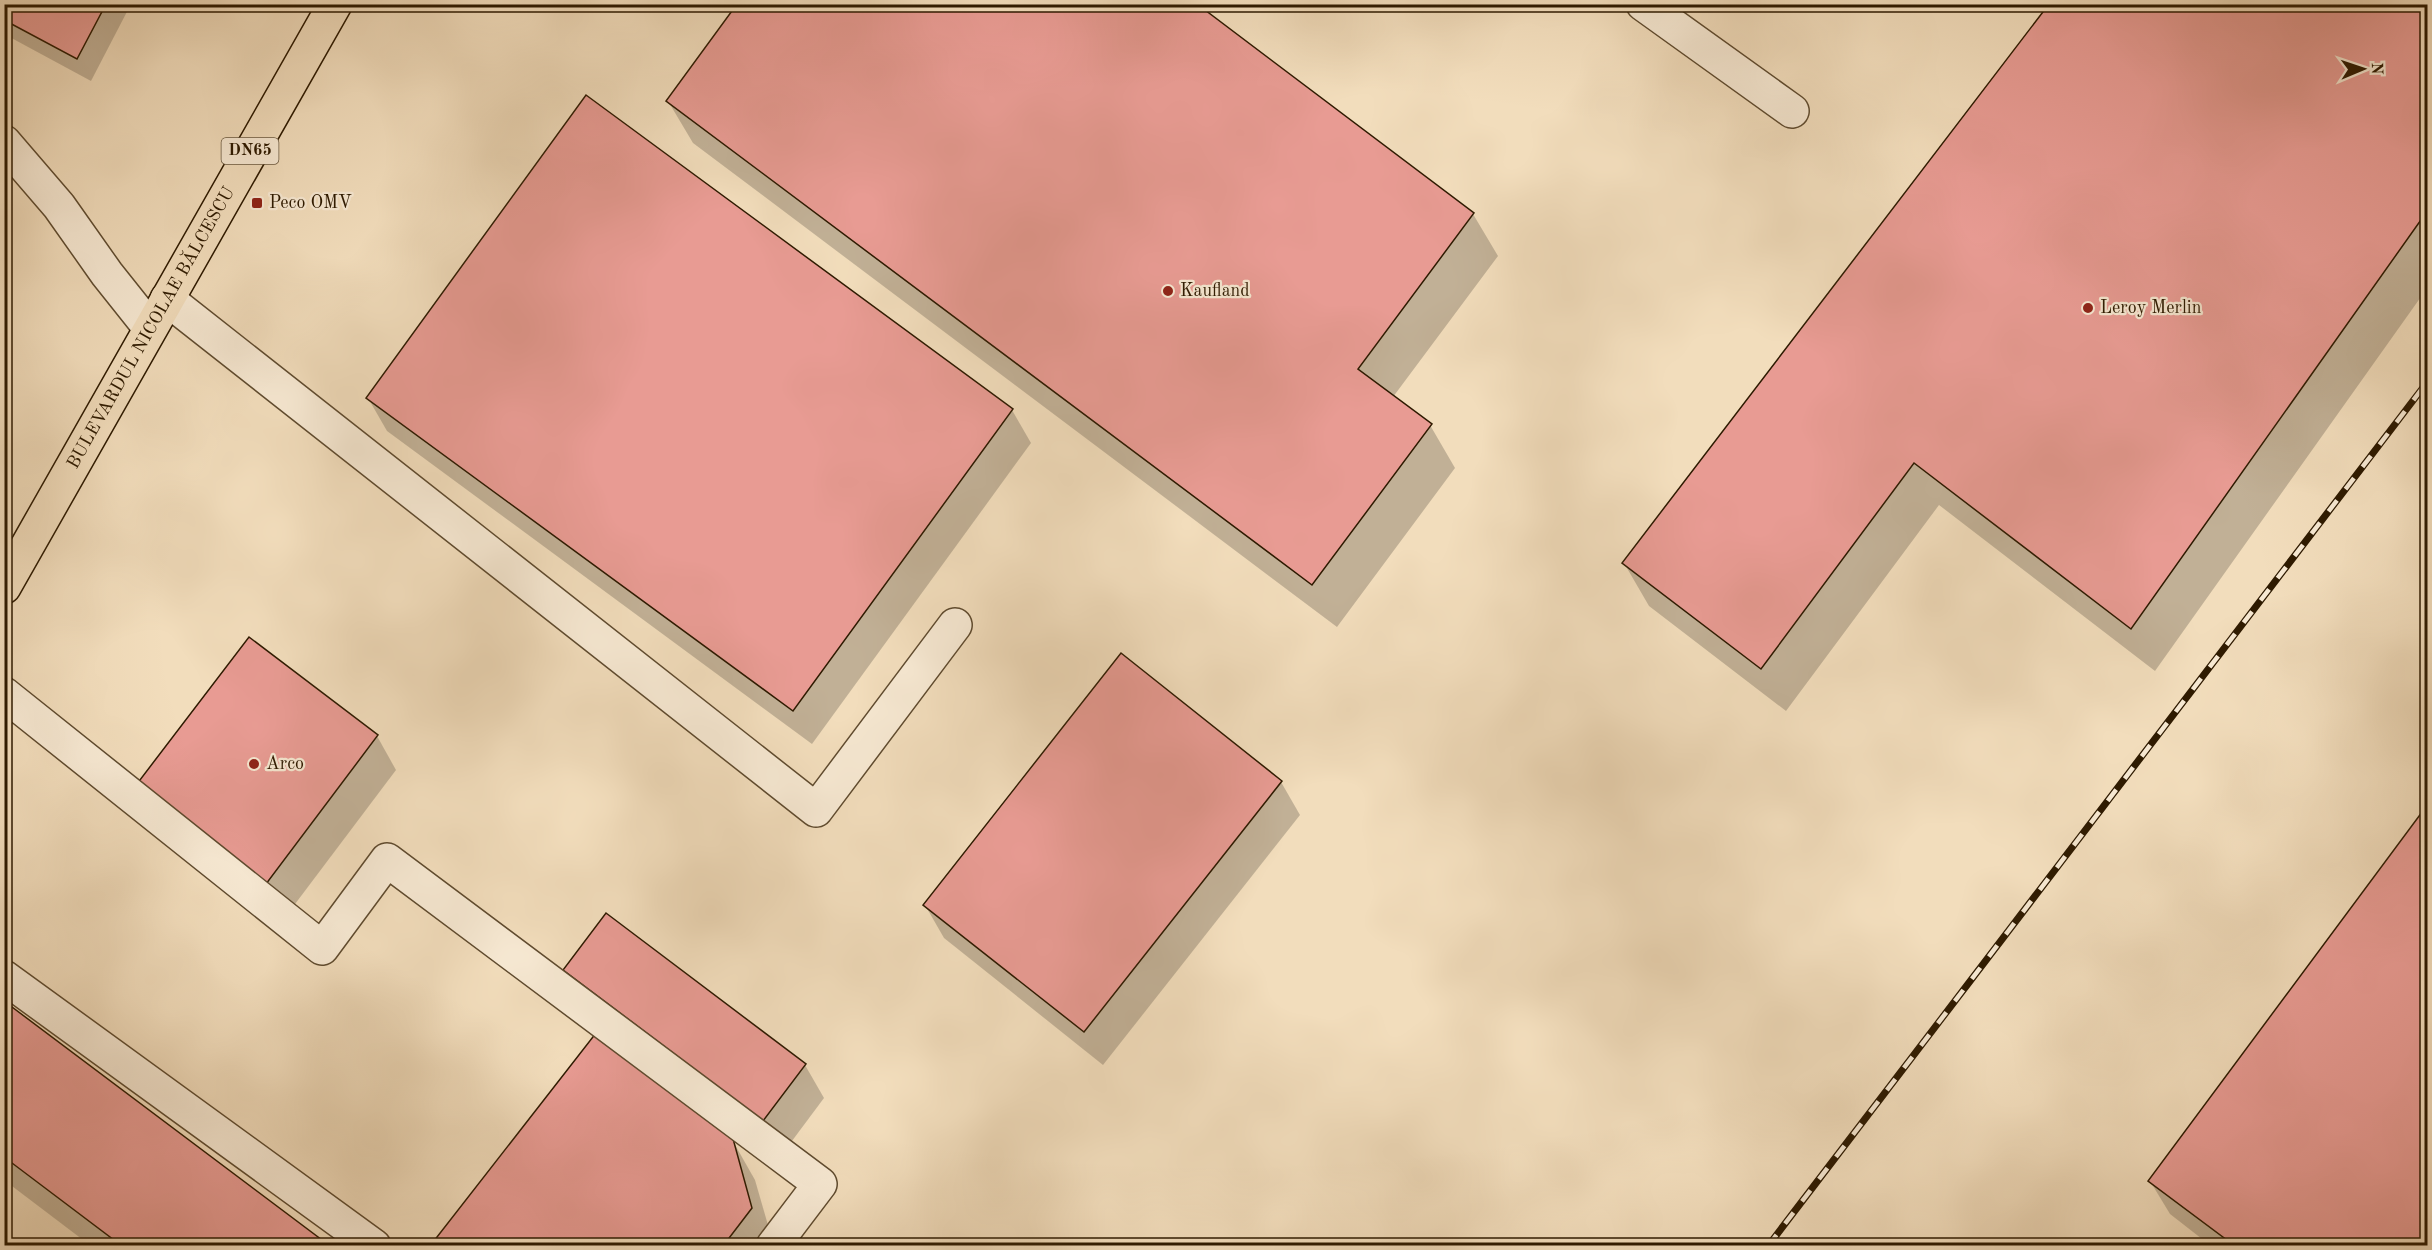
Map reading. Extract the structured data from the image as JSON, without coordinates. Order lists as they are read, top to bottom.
{
  "streets": {
    "main road": ["DN65", "BULEVARDUL NICOLAE BĂLCESCU"]
  },
  "places": {
    "transit": ["Peco OMV"],
    "other": ["Kaufland", "Leroy Merlin", "Arco"]
  },
  "north": "right"
}
